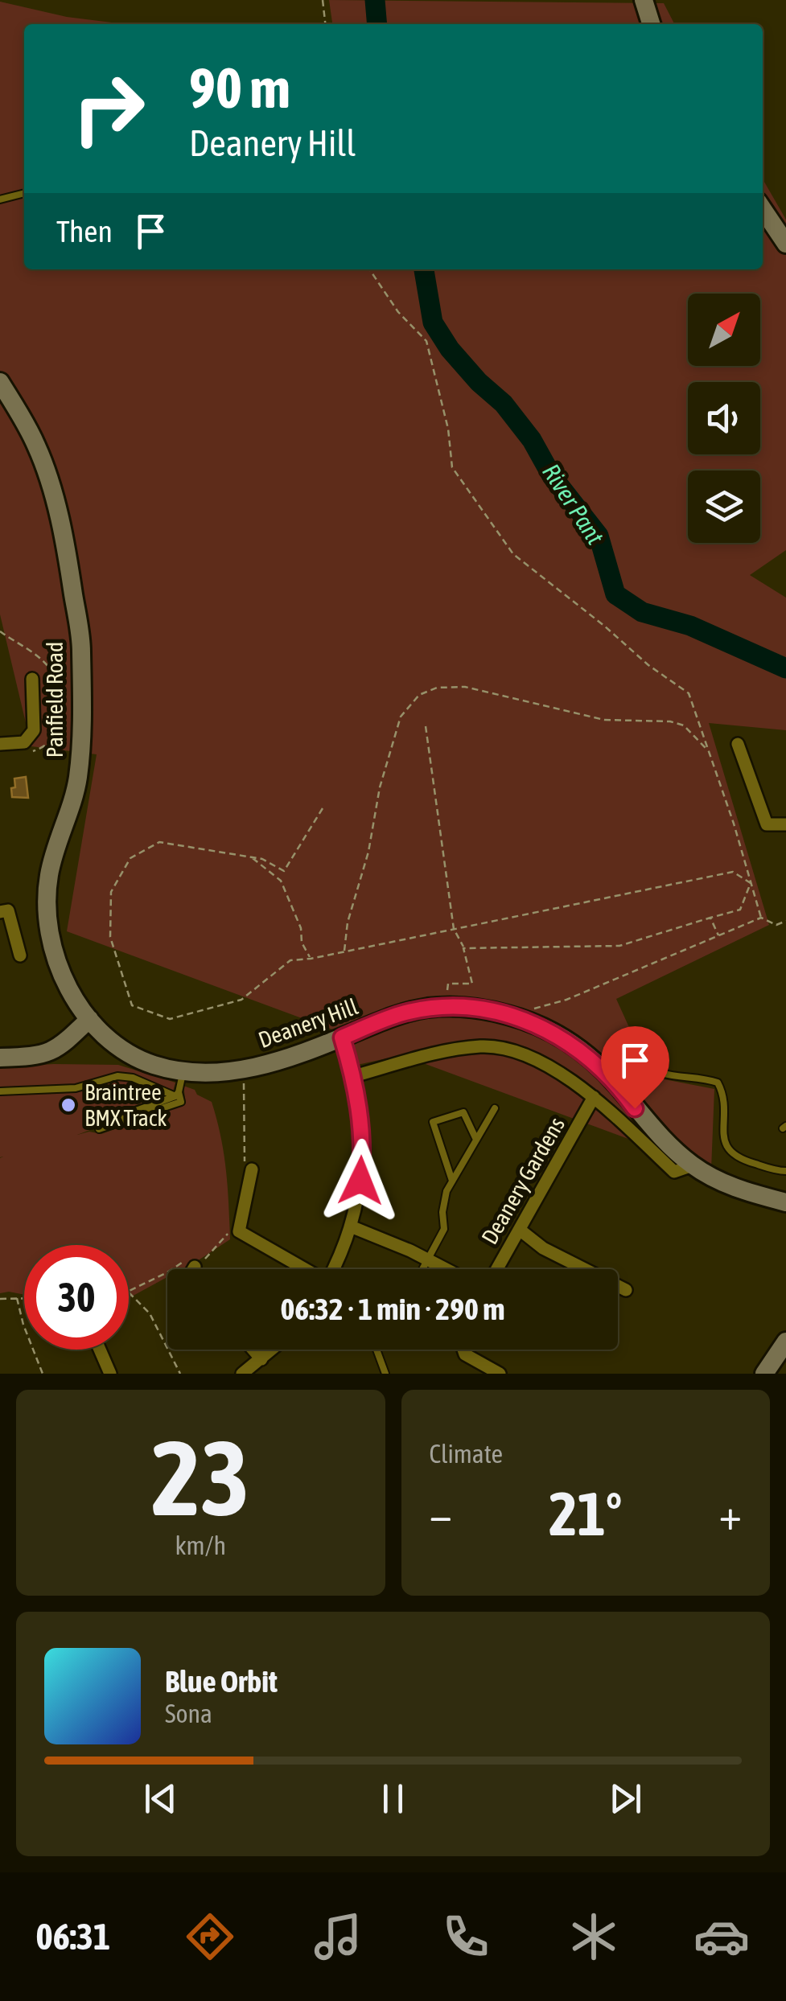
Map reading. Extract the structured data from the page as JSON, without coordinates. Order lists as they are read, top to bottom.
{
  "streets": {
    "main road": ["Panfield Road", "Deanery Hill"],
    "street": ["Deanery Gardens"]
  },
  "crossings": [
    ["Panfield Road", "Deanery Hill"],
    ["Deanery Hill", "Deanery Gardens"]
  ],
  "water": ["River Pant"],
  "places": ["Braintree BMX Track"],
  "north": "top right",
  "page": {
    "turn": ["90 m", "Deanery Hill"],
    "then": "Then",
    "limit": "30",
    "trip": "06:32 · 1 min · 290 m",
    "tile": [
      ["23", "km/h"],
      "Climate"
    ],
    "heat": ["−", "21°", "+"],
    "song": ["Blue Orbit", "Sona"],
    "tabs": "06:31"
  }
}
